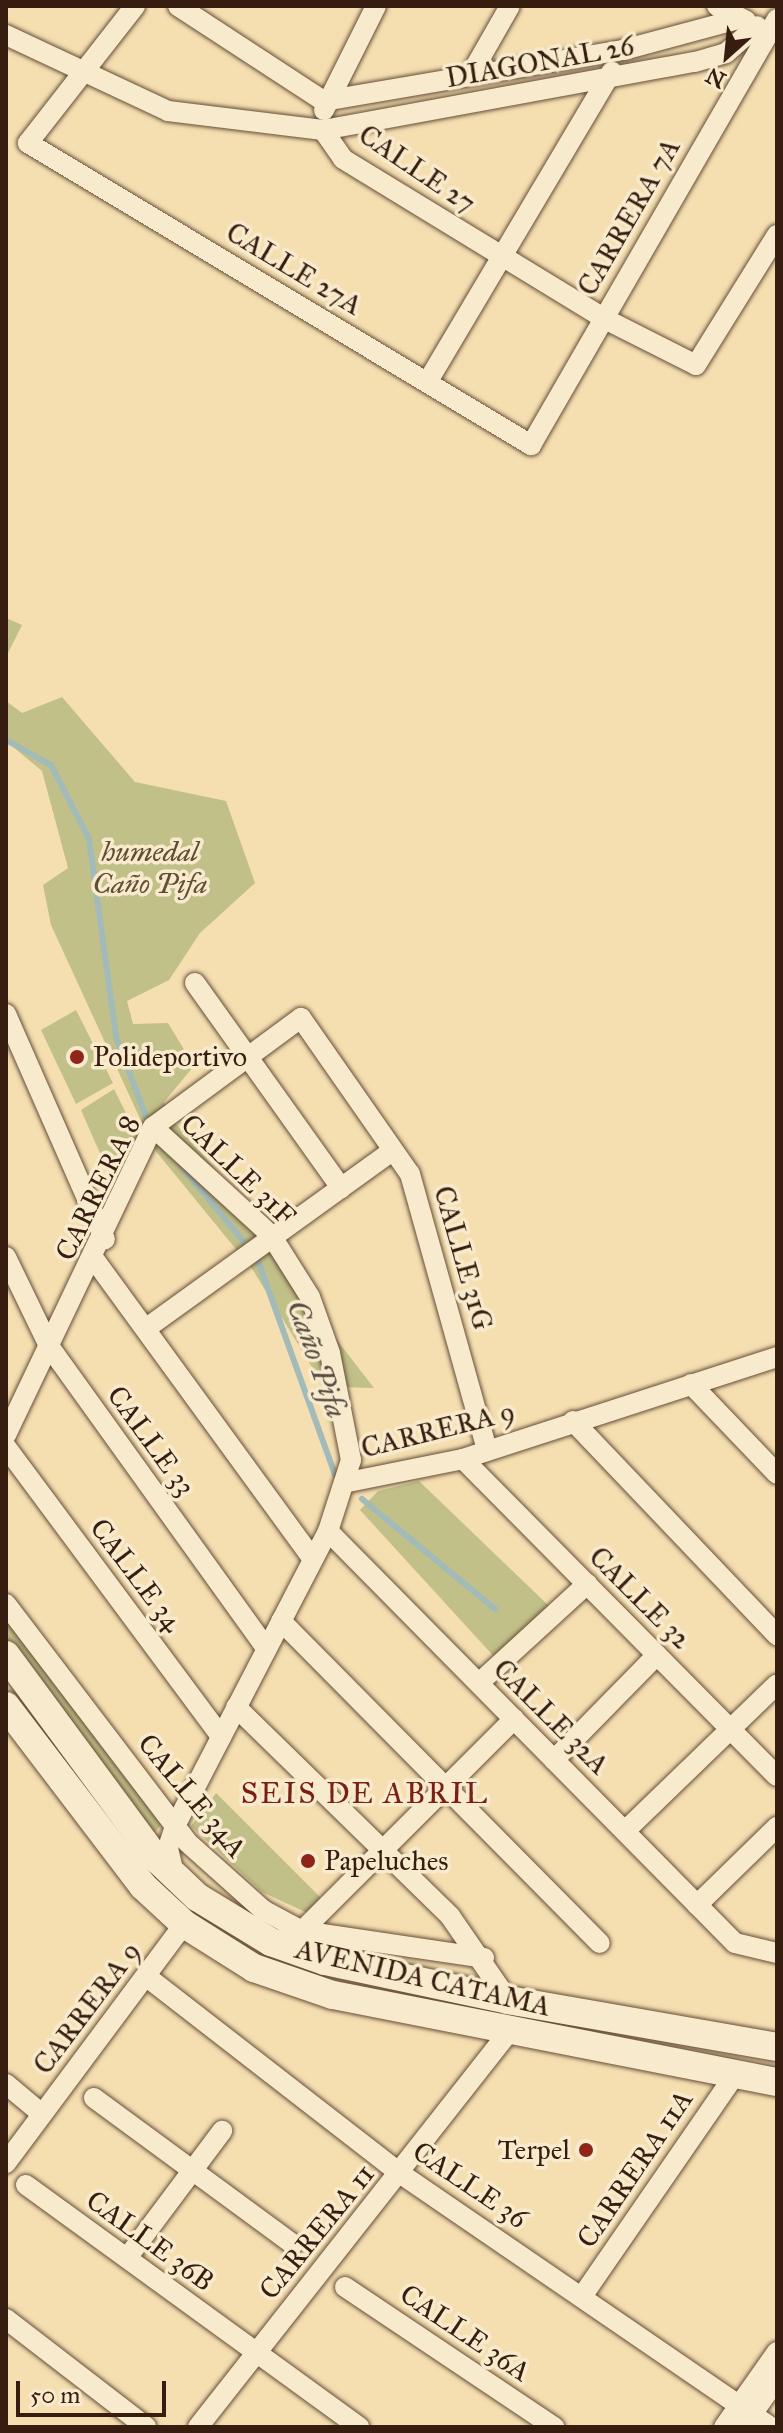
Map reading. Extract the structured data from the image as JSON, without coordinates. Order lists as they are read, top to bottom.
{
  "streets": {
    "main road": ["AVENIDA CATAMA"],
    "street": [
      "DIAGONAL 26",
      "CALLE 27",
      "CARRERA 7A",
      "CALLE 27A",
      "CALLE 31F",
      "CARRERA 8",
      "CALLE 31G",
      "CARRERA 9",
      "CALLE 33",
      "CALLE 34",
      "CALLE 32",
      "CALLE 32A",
      "CALLE 34A",
      "CARRERA 11A",
      "CALLE 36",
      "CARRERA 11",
      "CALLE 36B",
      "CALLE 36A"
    ]
  },
  "crossings": [
    ["DIAGONAL 26", "CALLE 27"],
    ["DIAGONAL 26", "CARRERA 7A"],
    ["CALLE 27", "CARRERA 7A"],
    ["CALLE 27", "CALLE 27A"],
    ["CARRERA 7A", "CALLE 27A"],
    ["CALLE 31F", "CARRERA 8"],
    ["CALLE 31F", "CARRERA 9"],
    ["CARRERA 8", "CALLE 31G"],
    ["CARRERA 8", "CALLE 33"],
    ["CALLE 31G", "CARRERA 9"],
    ["CARRERA 9", "CALLE 33"],
    ["CARRERA 9", "CALLE 34"],
    ["CARRERA 9", "CALLE 32"],
    ["CARRERA 9", "CALLE 32A"],
    ["CARRERA 9", "CALLE 34A"],
    ["CARRERA 9", "AVENIDA CATAMA"],
    ["CARRERA 9", "CALLE 36"],
    ["AVENIDA CATAMA", "CARRERA 11A"],
    ["AVENIDA CATAMA", "CARRERA 11"],
    ["CARRERA 11A", "CALLE 36"],
    ["CALLE 36", "CARRERA 11"],
    ["CARRERA 11", "CALLE 36B"]
  ],
  "districts": ["SEIS DE ABRIL"],
  "water": ["Caño Pifa"],
  "parks": ["humedal Caño Pifa"],
  "places": ["Polideportivo", "Papeluches", "Terpel"],
  "scale_bar": "50 m",
  "north": "bottom left"
}
